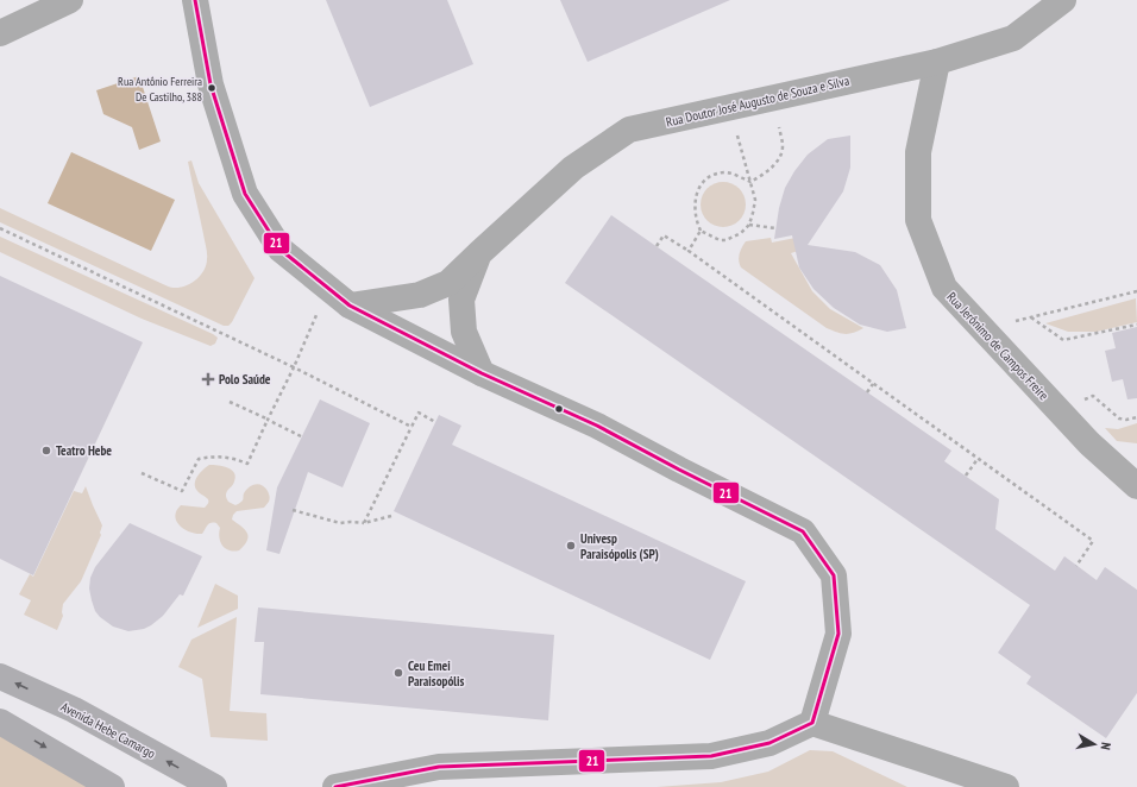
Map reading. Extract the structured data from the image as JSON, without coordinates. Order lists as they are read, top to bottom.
{
  "streets": {
    "main road": ["Avenida Hebe Camargo"],
    "street": ["Rua Doutor José Augusto de Souza e Silva", "Rua Jerônimo de Campos Freire"]
  },
  "crossings": [
    ["Rua Doutor José Augusto de Souza e Silva", "Rua Jerônimo de Campos Freire"]
  ],
  "places": {
    "other": [
      "Rua Antônio Ferreira De Castilho, 388",
      "Teatro Hebe",
      "Univesp Paraisópolis (SP)",
      "Ceu Emei Paraisopólis"
    ],
    "health": ["Polo Saúde"]
  },
  "lines": ["transit line 21"],
  "north": "right"
}
